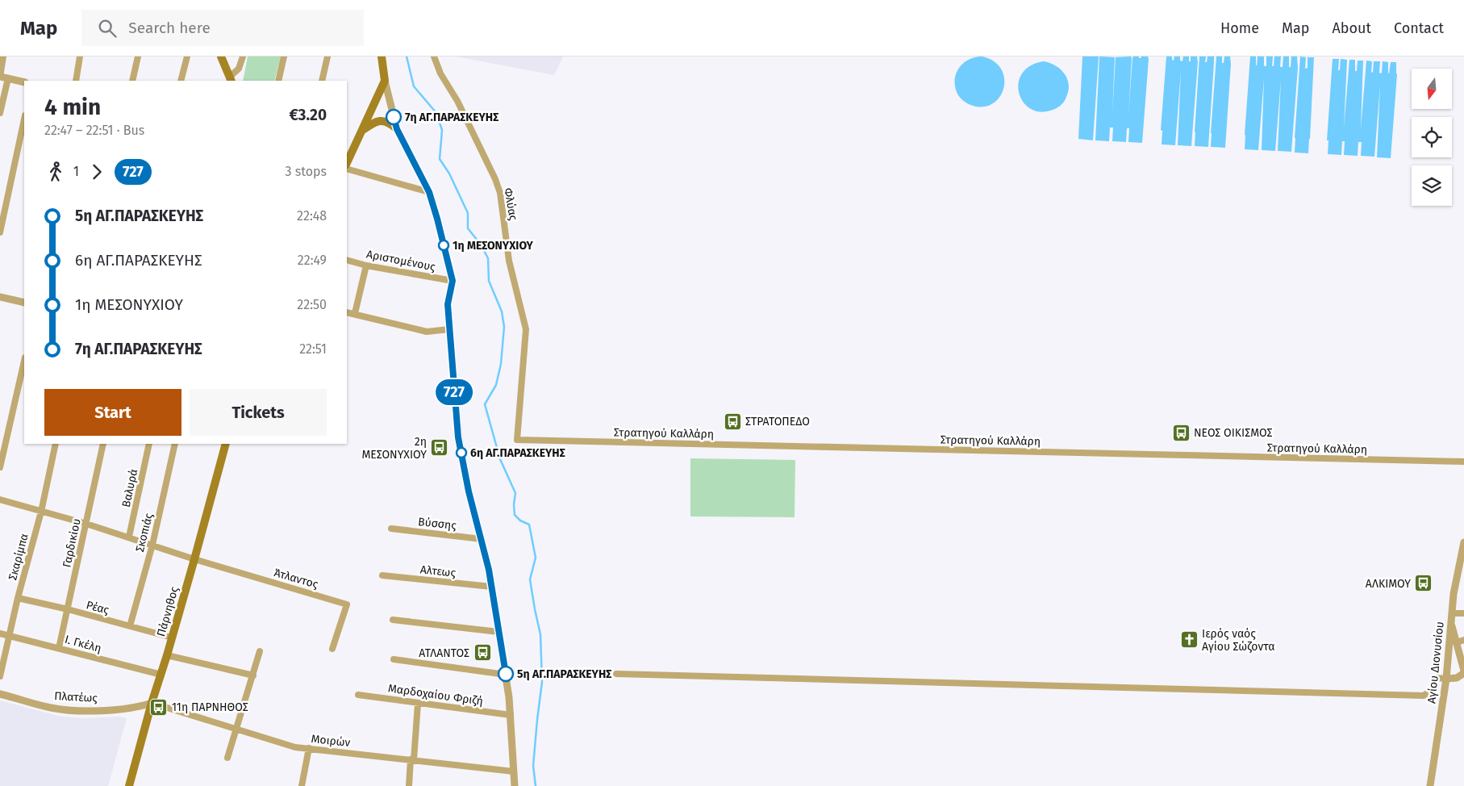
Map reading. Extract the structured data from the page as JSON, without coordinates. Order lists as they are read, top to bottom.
{
  "streets": {
    "main road": ["Πάρνηθος"],
    "street": [
      "Φλύας",
      "Αριστομένους",
      "Στρατηγού Καλλάρη",
      "Βαλυρά",
      "Βύσσης",
      "Σκοπιάς",
      "Γαρδικίου",
      "Σκαρίμπα",
      "Αλτεως",
      "Άτλαντος",
      "Ρέας",
      "Ι. Γκέλη",
      "Αγίου Διονυσίου",
      "Μαρδοχαίου Φριζή",
      "Πλατέως",
      "Μοιρών"
    ]
  },
  "crossings": [
    ["Φλύας", "Στρατηγού Καλλάρη"],
    ["Σκοπιάς", "Ρέας"],
    ["Γαρδικίου", "Ρέας"],
    ["Γαρδικίου", "Ι. Γκέλη"],
    ["Σκαρίμπα", "Ρέας"],
    ["Σκαρίμπα", "Ι. Γκέλη"],
    ["Άτλαντος", "Πάρνηθος"],
    ["Ρέας", "Πάρνηθος"],
    ["Πάρνηθος", "Ι. Γκέλη"],
    ["Πάρνηθος", "Πλατέως"],
    ["Πάρνηθος", "Μοιρών"],
    ["Πλατέως", "Μοιρών"]
  ],
  "places": {
    "other": [
      "7η ΑΓ.ΠΑΡΑΣΚΕΥΗΣ",
      "1η ΜΕΣΟΝΥΧΙΟΥ",
      "6η ΑΓ.ΠΑΡΑΣΚΕΥΗΣ",
      "5η ΑΓ.ΠΑΡΑΣΚΕΥΗΣ"
    ],
    "bus stop": [
      "ΣΤΡΑΤΟΠΕΔΟ",
      "ΝΕΟΣ ΟΙΚΙΣΜΟΣ",
      "2η ΜΕΣΟΝΥΧΙΟΥ",
      "ΑΛΚΙΜΟΥ",
      "ΑΤΛΑΝΤΟΣ",
      "11η ΠΑΡΝΗΘΟΣ"
    ],
    "church": ["Ιερός ναός Αγίου Σώζοντα"]
  },
  "lines": ["bus line 727"],
  "north": "bottom",
  "page": {
    "header": "Map",
    "search": "Search here",
    "nav": [
      "Home",
      "Map",
      "About",
      "Contact"
    ],
    "on_map": "727",
    "heading": ["4 min", "22:47 – 22:51 · Bus", "€3.20"],
    "legs": ["1", "727", "3 stops"],
    "list": [
      {
        "name": "5η ΑΓ.ΠΑΡΑΣΚΕΥΗΣ",
        "value": "22:48"
      },
      {
        "name": "6η ΑΓ.ΠΑΡΑΣΚΕΥΗΣ",
        "value": "22:49"
      },
      {
        "name": "1η ΜΕΣΟΝΥΧΙΟΥ",
        "value": "22:50"
      },
      {
        "name": "7η ΑΓ.ΠΑΡΑΣΚΕΥΗΣ",
        "value": "22:51"
      }
    ],
    "buttons": ["Start", "Tickets"]
  }
}
